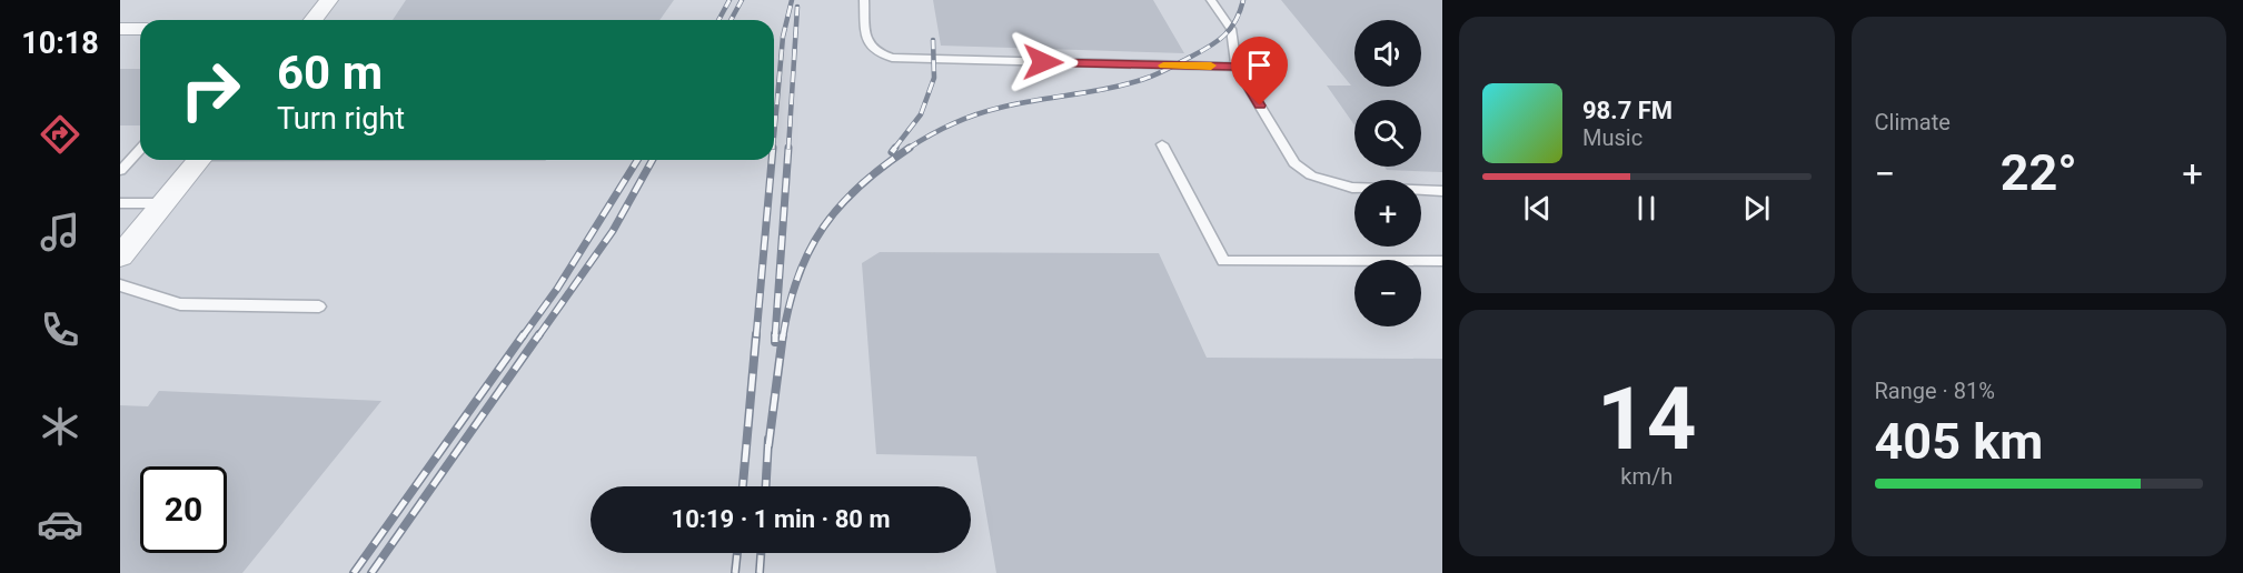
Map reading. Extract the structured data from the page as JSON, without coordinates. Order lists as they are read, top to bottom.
{
  "page": {
    "tabs": "10:18",
    "tile": [
      "Climate",
      ["14", "km/h"],
      ["Range · 81%", "405 km"]
    ],
    "map_buttons": ["+", "−"],
    "turn": ["60 m", "Turn right"],
    "song": ["98.7 FM", "Music"],
    "heat": ["−", "22°", "+"],
    "limit": "20",
    "trip": "10:19 · 1 min · 80 m"
  }
}
